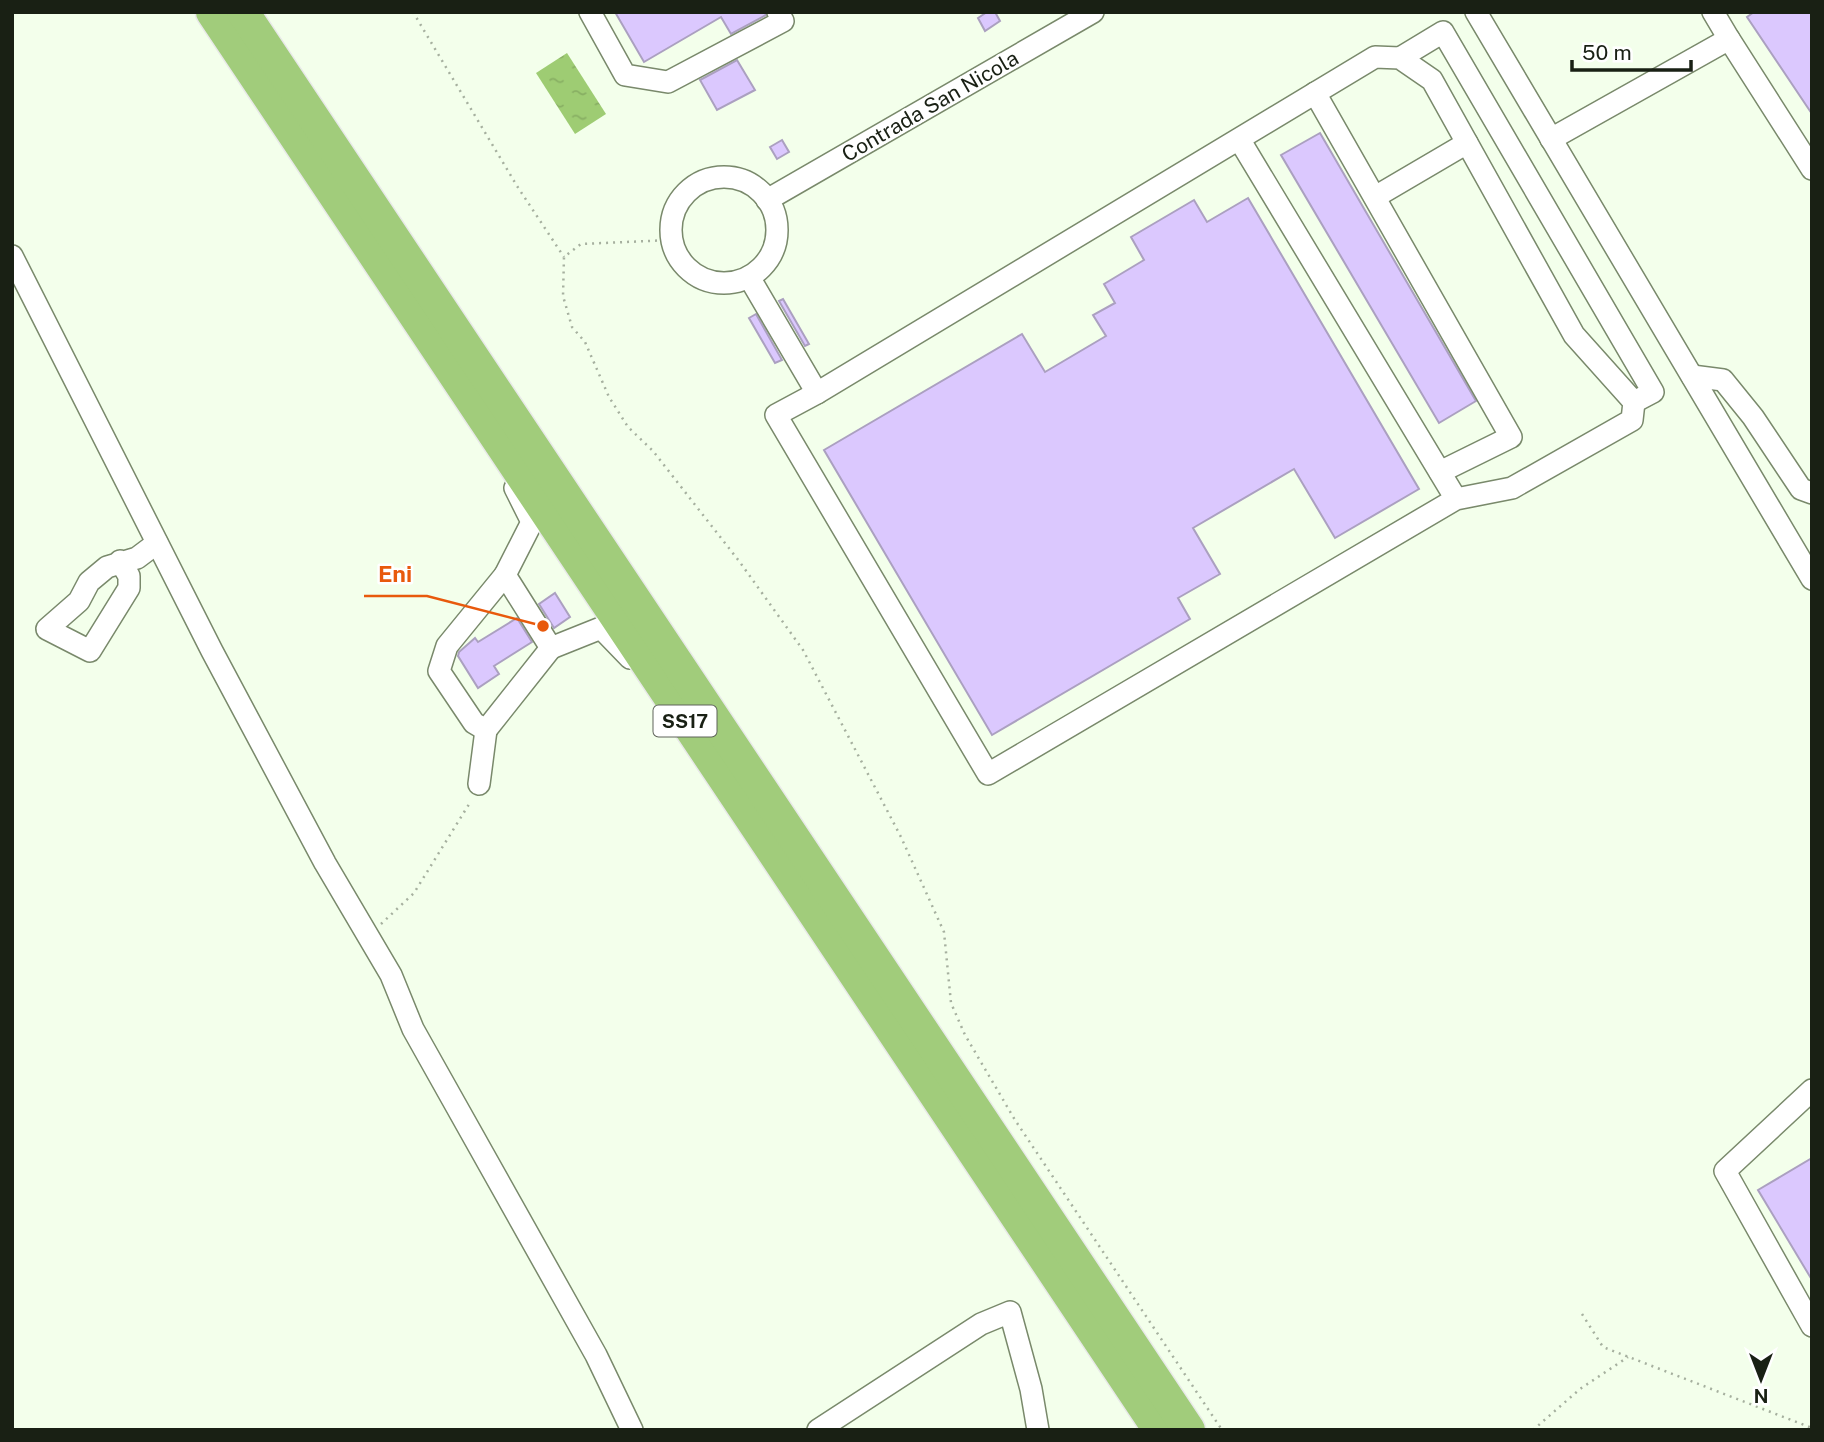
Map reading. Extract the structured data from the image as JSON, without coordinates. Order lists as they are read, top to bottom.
{
  "streets": {
    "highway": ["SS17"],
    "street": ["Contrada San Nicola"]
  },
  "places": ["Eni"],
  "scale_bar": "50 m",
  "north": "bottom"
}
